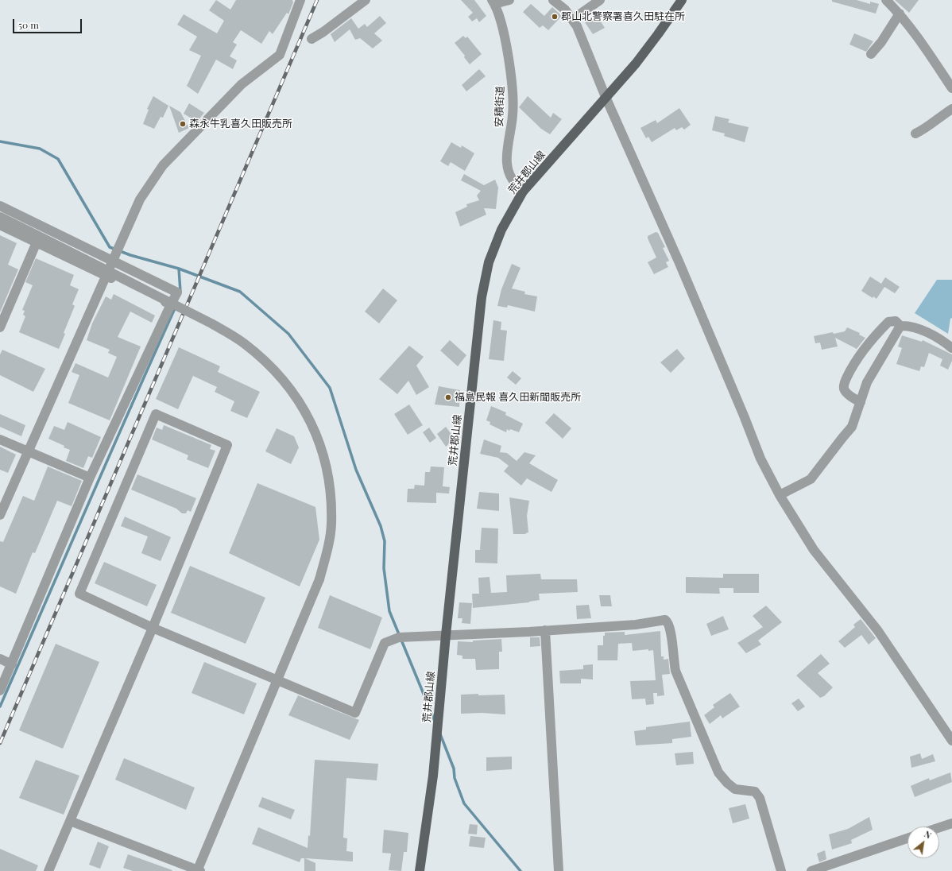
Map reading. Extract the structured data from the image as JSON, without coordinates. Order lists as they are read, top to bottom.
{
  "streets": {
    "main road": ["荒井郡山線"],
    "street": ["安積街道"]
  },
  "crossings": [
    ["安積街道", "荒井郡山線"]
  ],
  "places": ["郡山北警察署喜久田駐在所", "森永牛乳喜久田販売所", "福島民報 喜久田新聞販売所"],
  "scale_bar": "50 m",
  "north": "top right"
}
